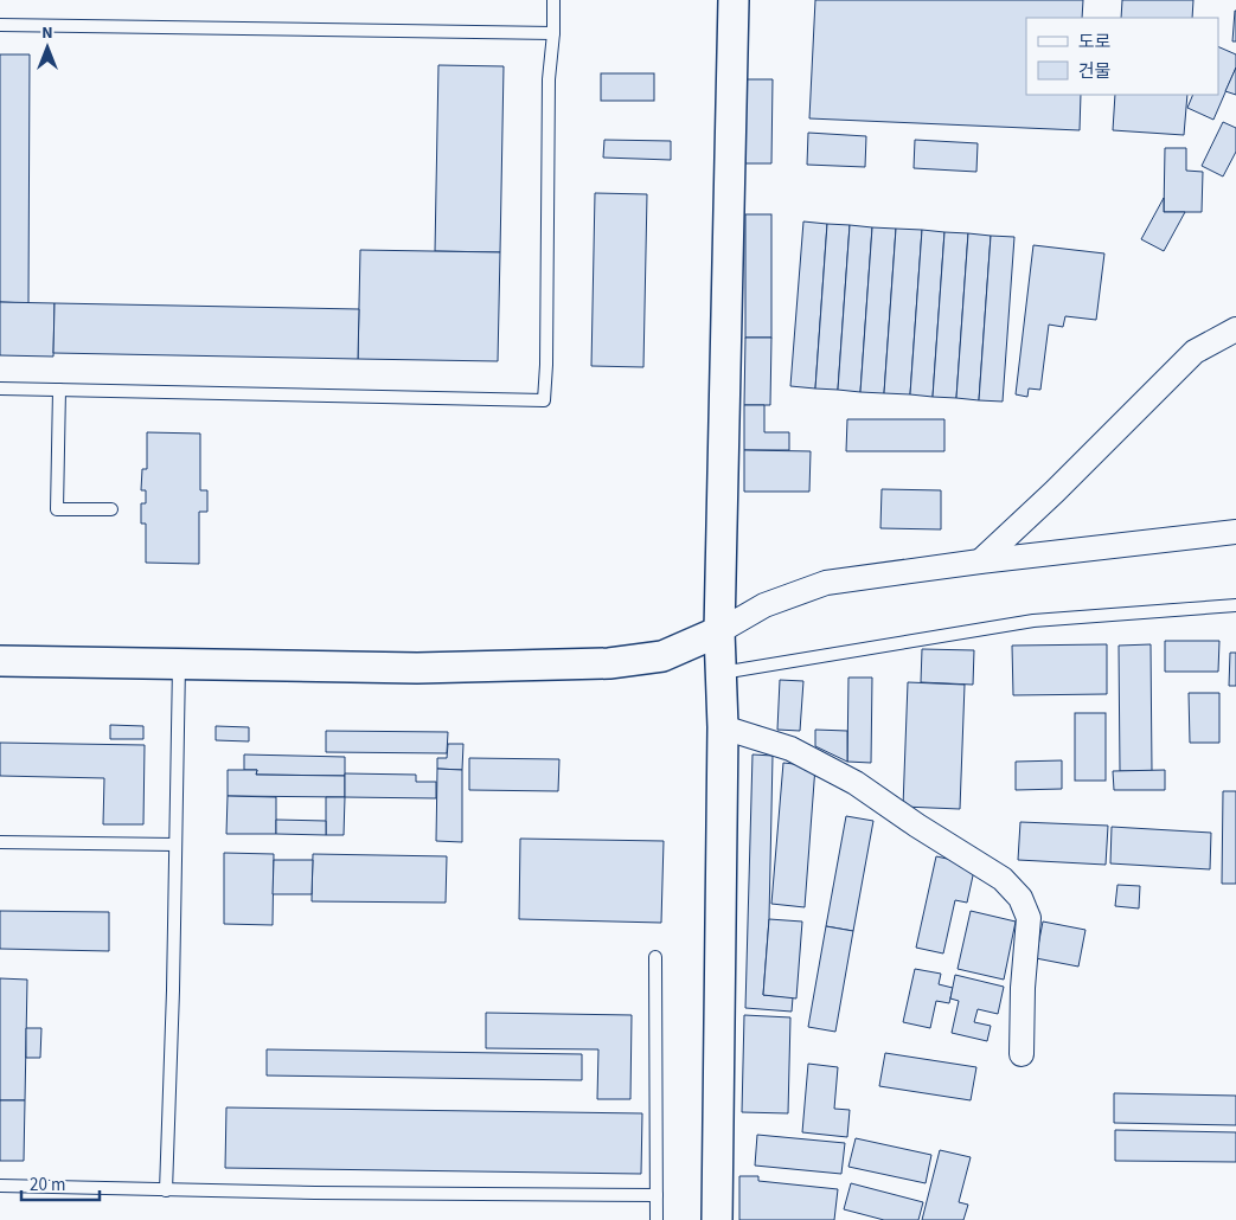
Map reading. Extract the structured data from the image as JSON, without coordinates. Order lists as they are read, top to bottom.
{
  "legend": ["도로", "건물"],
  "scale_bar": "20 m",
  "north": "top"
}
